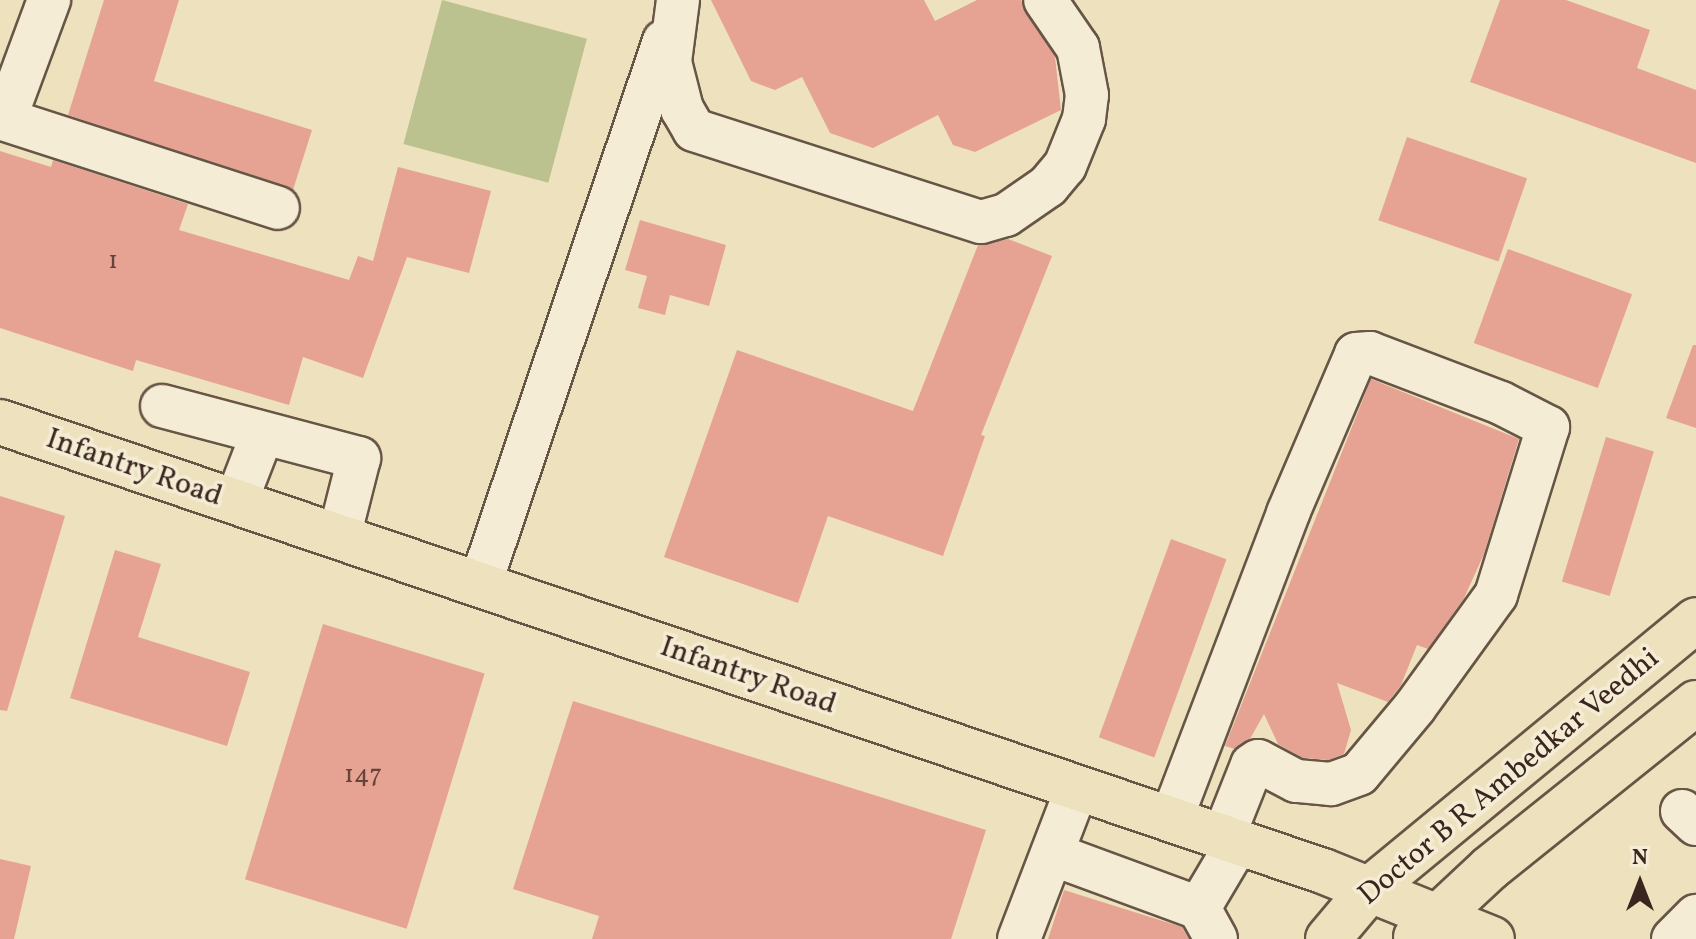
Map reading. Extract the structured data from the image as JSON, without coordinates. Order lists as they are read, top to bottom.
{
  "streets": {
    "main road": ["Infantry Road", "Doctor B R Ambedkar Veedhi"]
  },
  "crossings": [
    ["Infantry Road", "Doctor B R Ambedkar Veedhi"]
  ],
  "house_numbers": ["1", "147"],
  "north": "top"
}
